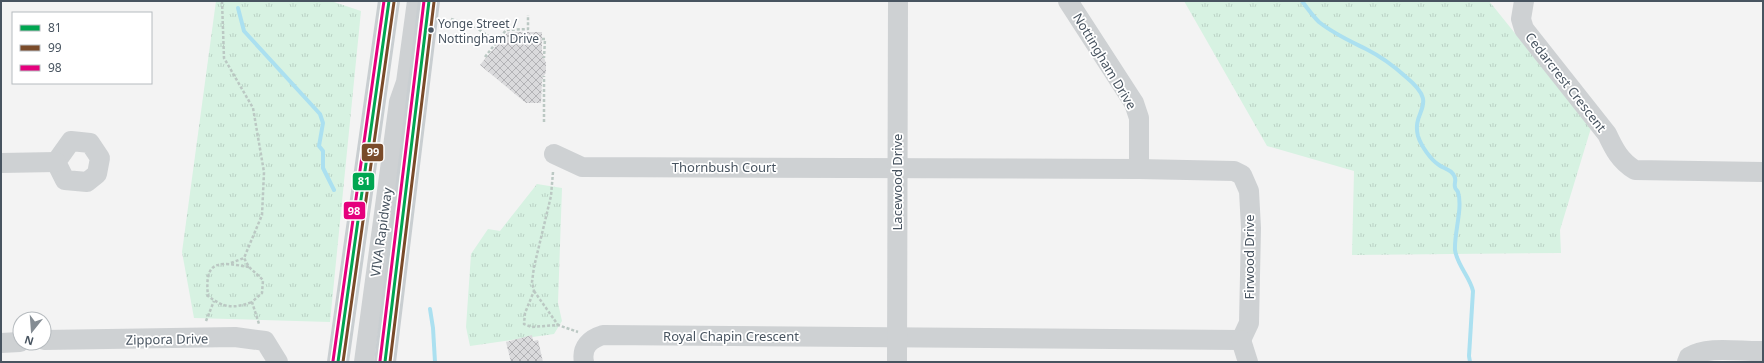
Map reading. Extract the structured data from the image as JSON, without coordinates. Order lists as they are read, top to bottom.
{
  "streets": {
    "street": [
      "Nottingham Drive",
      "Cedarcrest Crescent",
      "Thornbush Court",
      "Lacewood Drive",
      "VIVA Rapidway",
      "Firwood Drive",
      "Royal Chapin Crescent",
      "Zippora Drive"
    ]
  },
  "crossings": [
    ["Nottingham Drive", "Firwood Drive"],
    ["Thornbush Court", "Lacewood Drive"],
    ["Thornbush Court", "Firwood Drive"],
    ["Lacewood Drive", "Firwood Drive"],
    ["Lacewood Drive", "Royal Chapin Crescent"]
  ],
  "places": ["Yonge Street / Nottingham Drive"],
  "lines": ["transit line 81", "transit line 98", "transit line 99"],
  "legend": ["81", "99", "98"],
  "north": "bottom"
}
